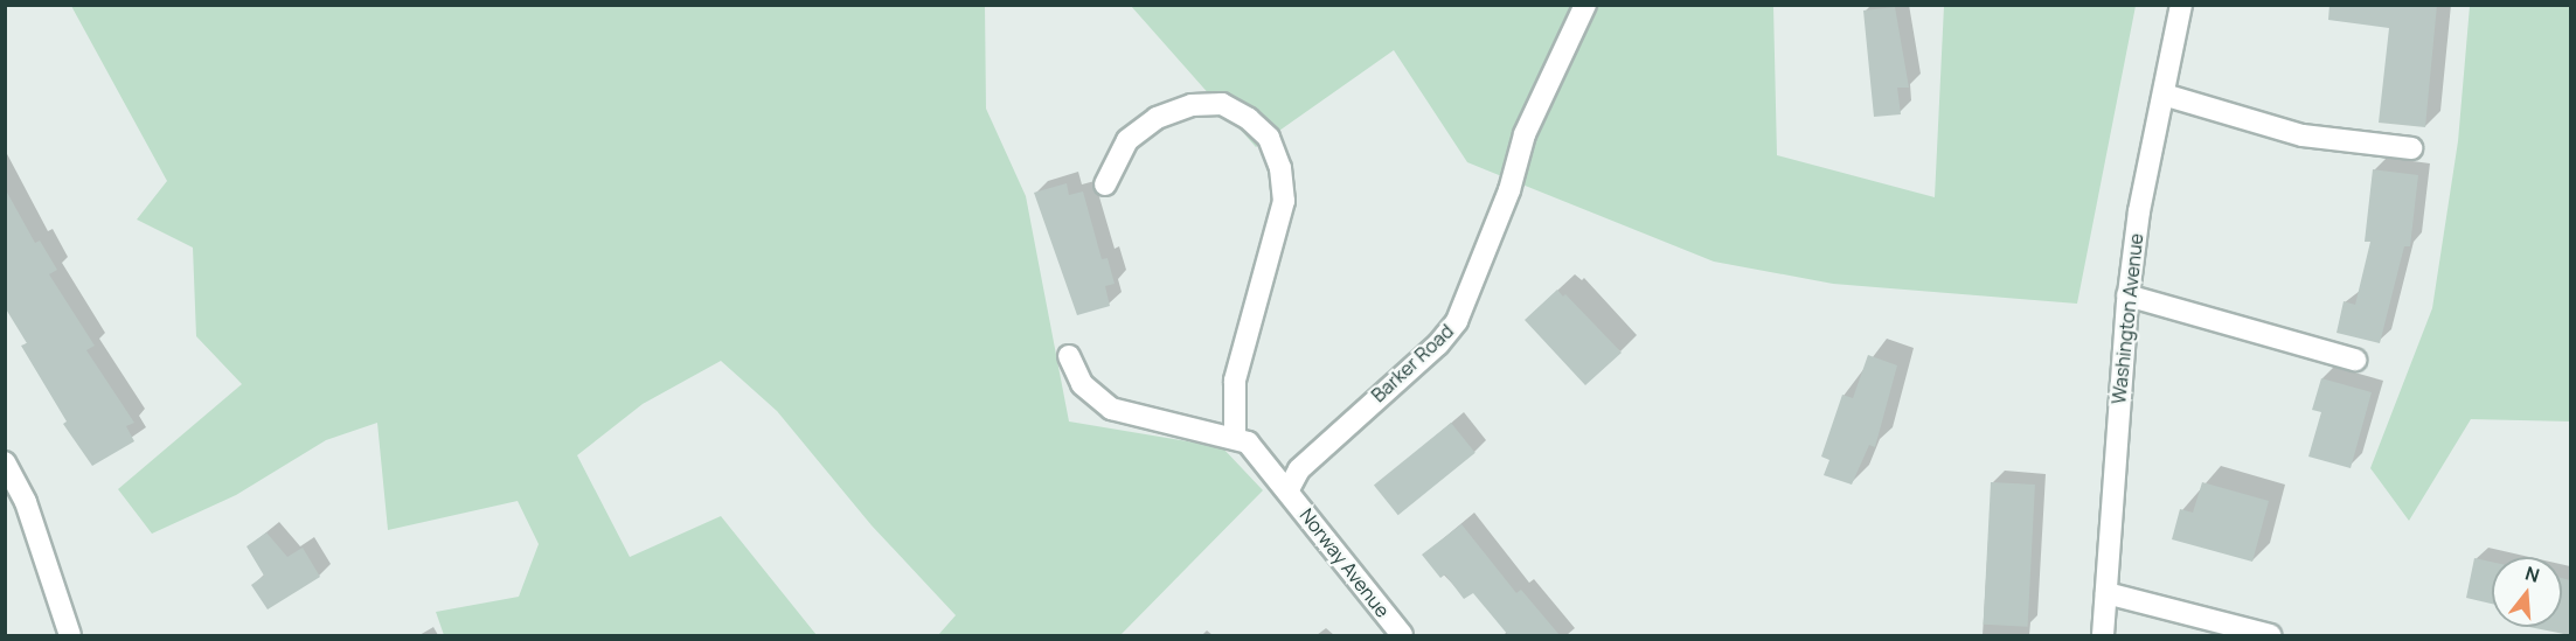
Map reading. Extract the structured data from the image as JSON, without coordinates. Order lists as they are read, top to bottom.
{
  "streets": {
    "street": ["Washington Avenue", "Barker Road", "Norway Avenue"]
  },
  "crossings": [
    ["Barker Road", "Norway Avenue"]
  ],
  "north": "top"
}
